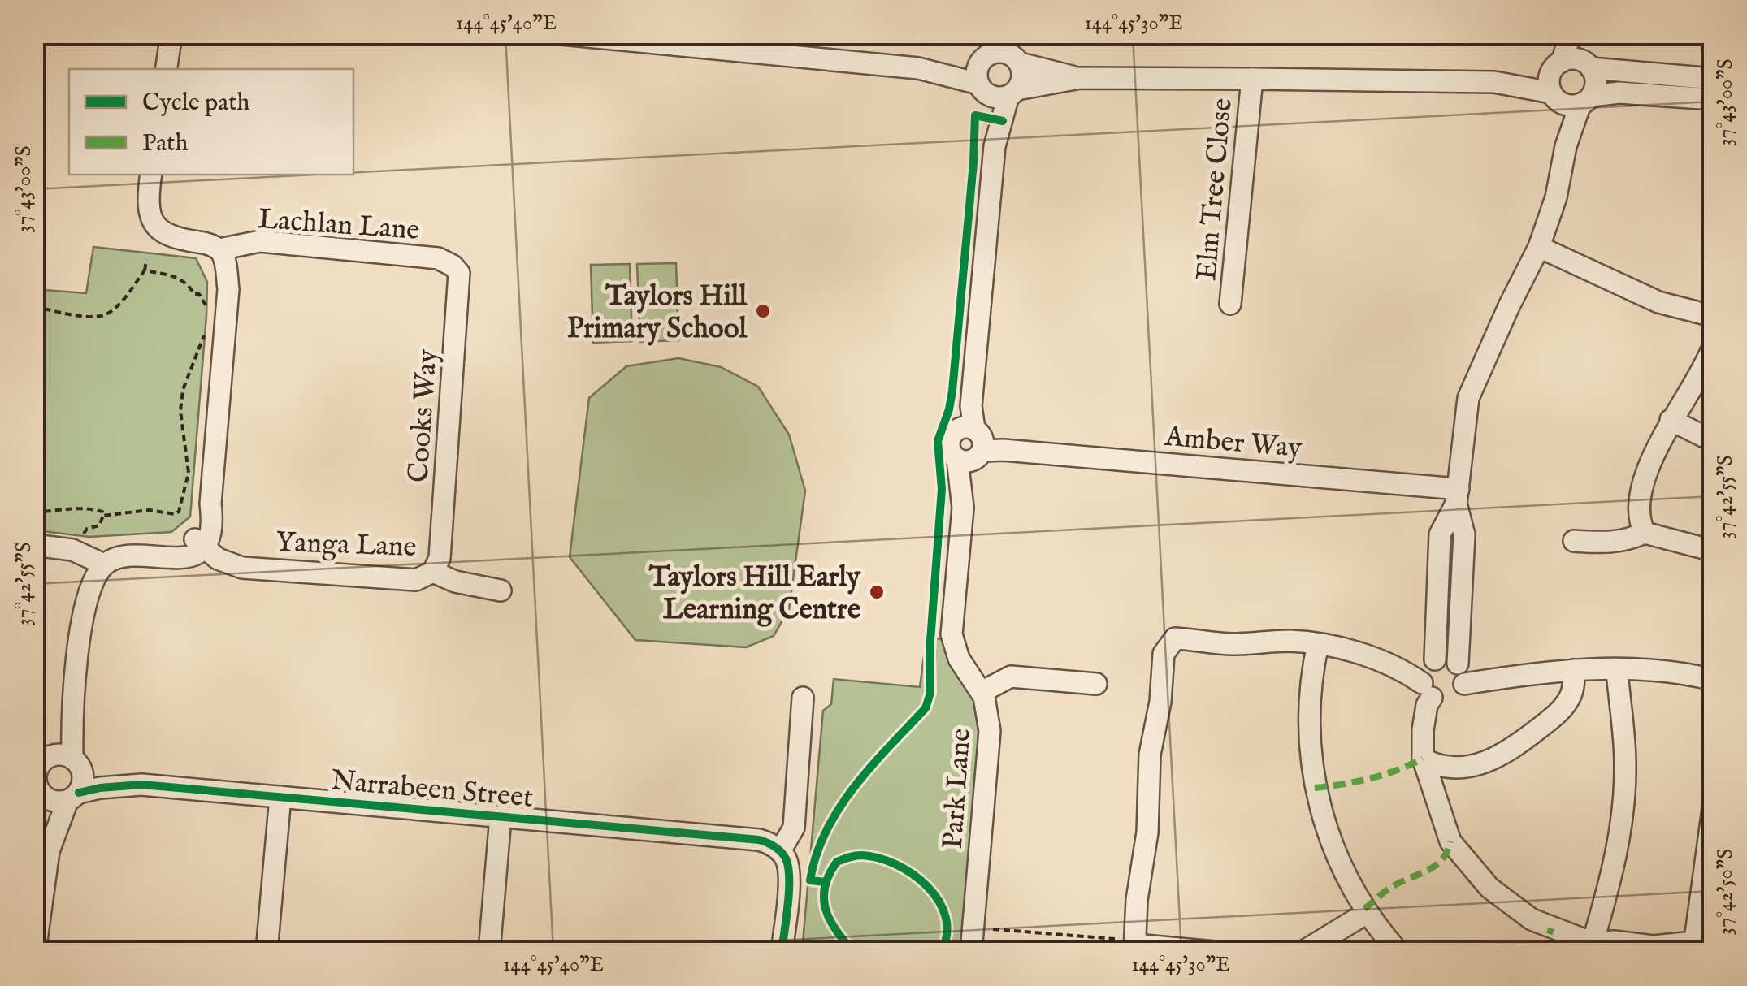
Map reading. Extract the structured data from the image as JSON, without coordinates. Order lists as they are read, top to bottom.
{
  "streets": {
    "street": [
      "Elm Tree Close",
      "Lachlan Lane",
      "Cooks Way",
      "Amber Way",
      "Yanga Lane",
      "Narrabeen Street",
      "Park Lane"
    ]
  },
  "crossings": [
    ["Lachlan Lane", "Cooks Way"],
    ["Cooks Way", "Yanga Lane"],
    ["Amber Way", "Park Lane"]
  ],
  "places": ["Taylors Hill Primary School", "Taylors Hill Early Learning Centre"],
  "legend": ["Cycle path", "Path"],
  "coordinates": [
    "144°45'40\"E",
    "144°45'30\"E",
    "37°43'00\"S",
    "37°42'55\"S",
    "37°42'50\"S"
  ]
}
